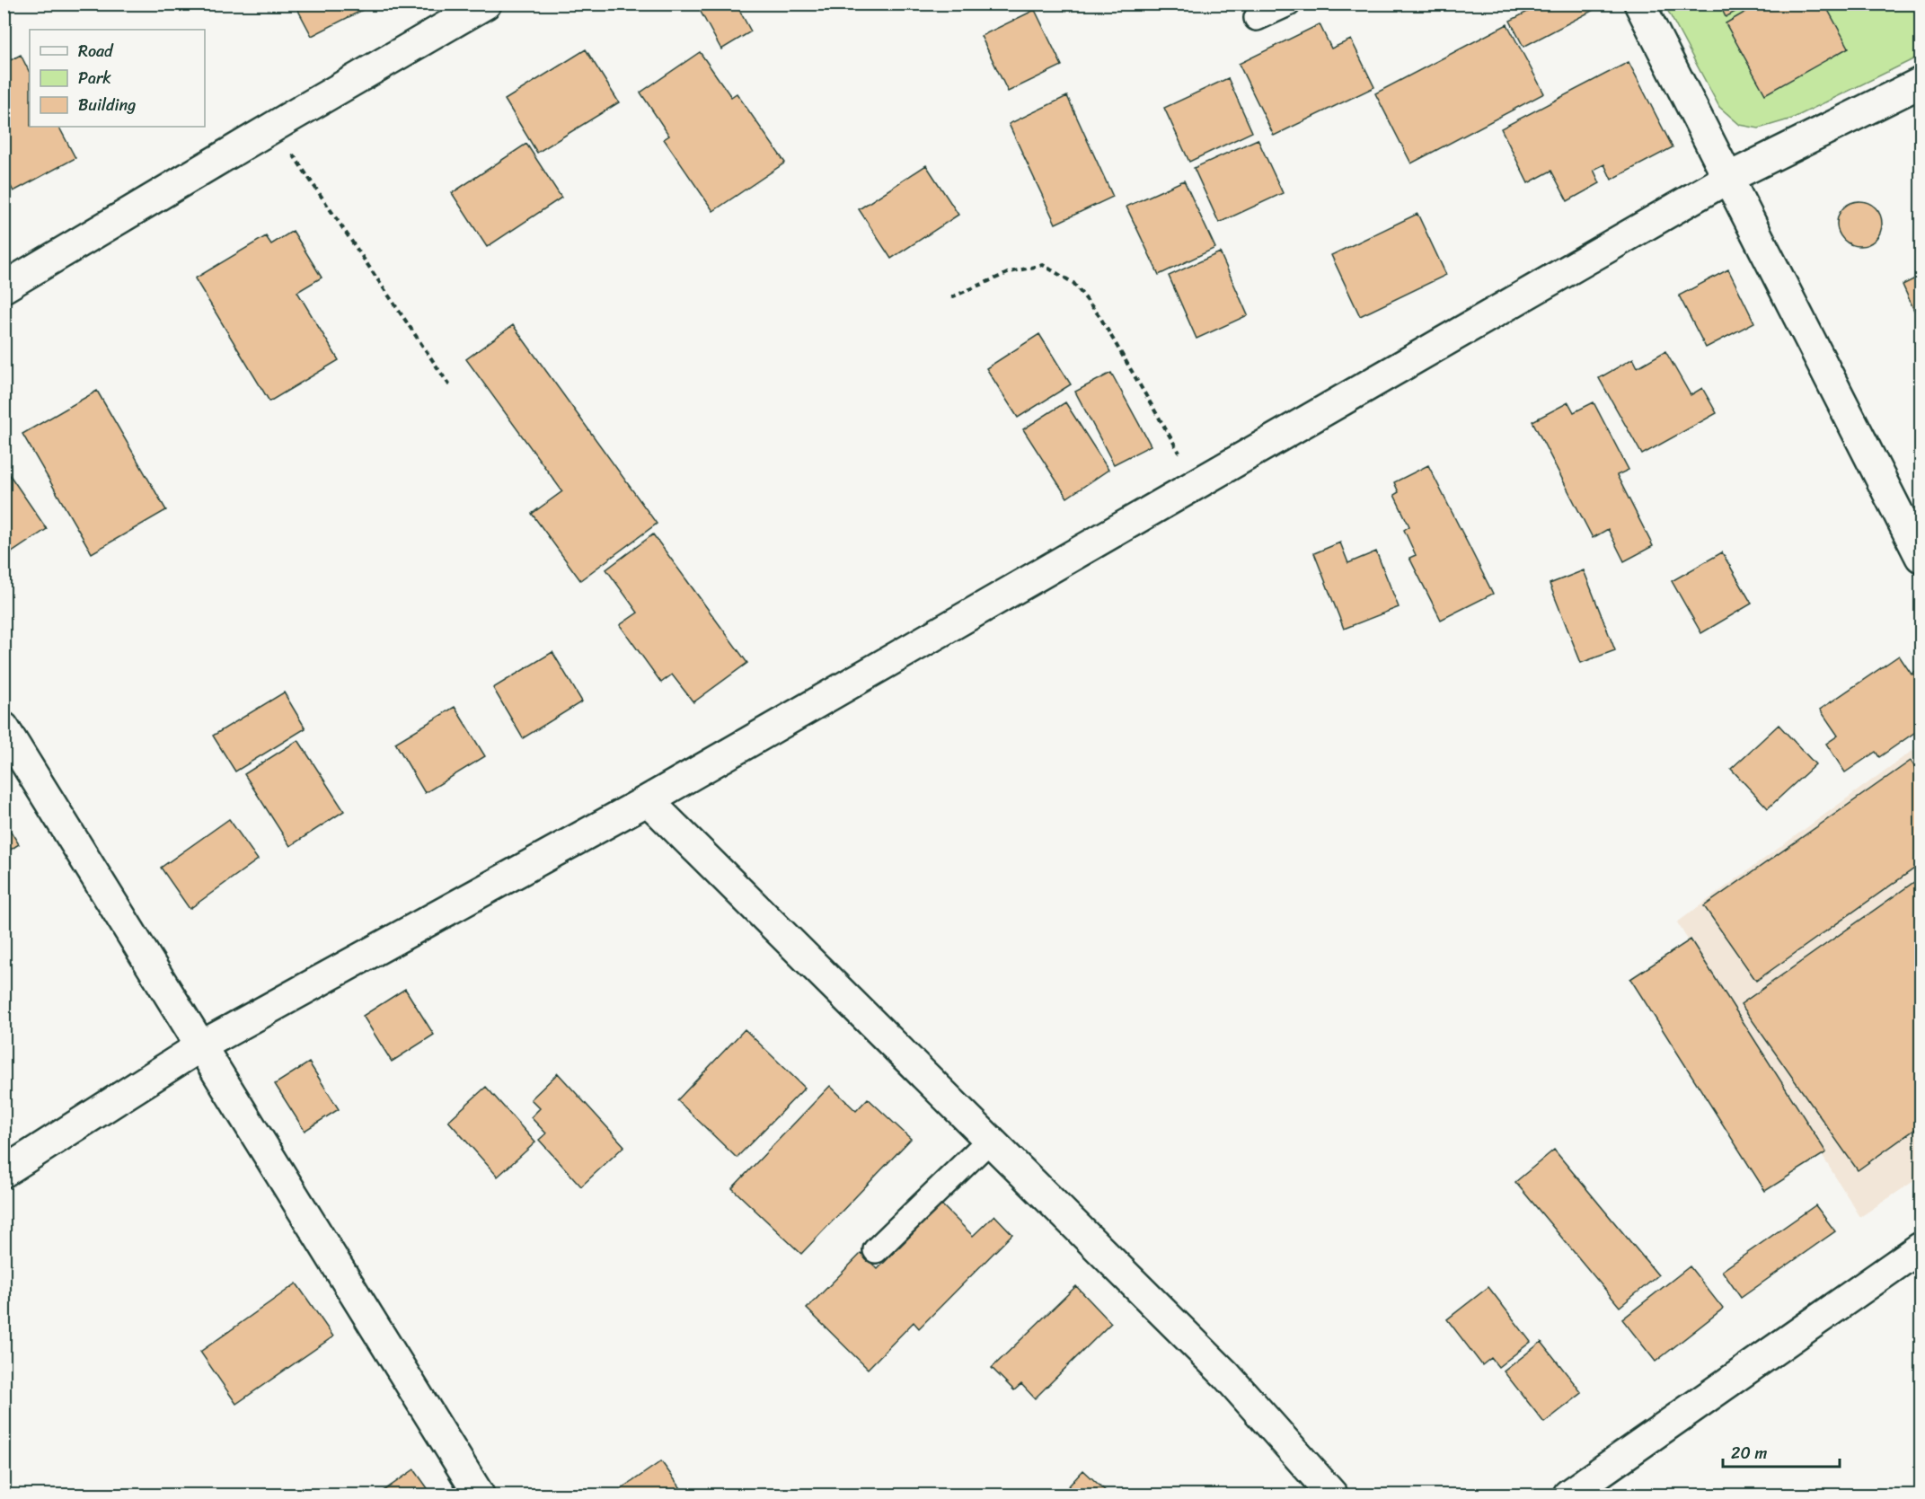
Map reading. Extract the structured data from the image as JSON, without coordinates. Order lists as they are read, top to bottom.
{
  "legend": ["Road", "Park", "Building"],
  "scale_bar": "20 m"
}
